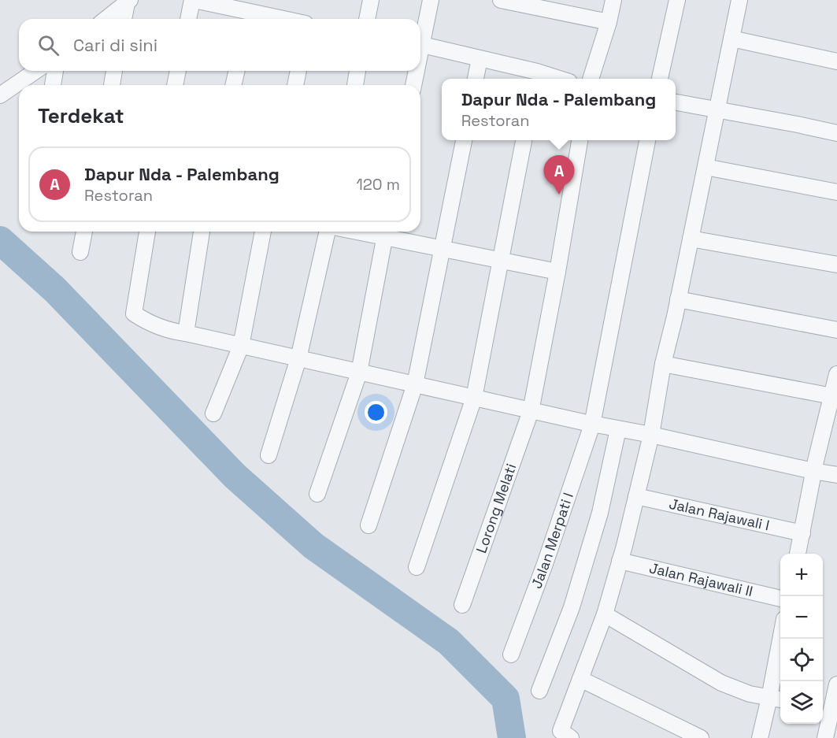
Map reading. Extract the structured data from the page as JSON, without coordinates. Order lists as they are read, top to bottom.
{
  "streets": {
    "street": [
      "Lorong Melati",
      "Jalan Rajawali I",
      "Jalan Merpati I",
      "Jalan Rajawali II"
    ]
  },
  "page": {
    "search": "Cari di sini",
    "popup": ["Dapur Nda - Palembang", "Restoran"],
    "heading": "Terdekat",
    "list": [
      {
        "mark": "A",
        "name": "Dapur Nda - Palembang",
        "note": "Restoran",
        "value": "120 m"
      }
    ],
    "pins": "A",
    "map_buttons": ["+", "−"]
  }
}
